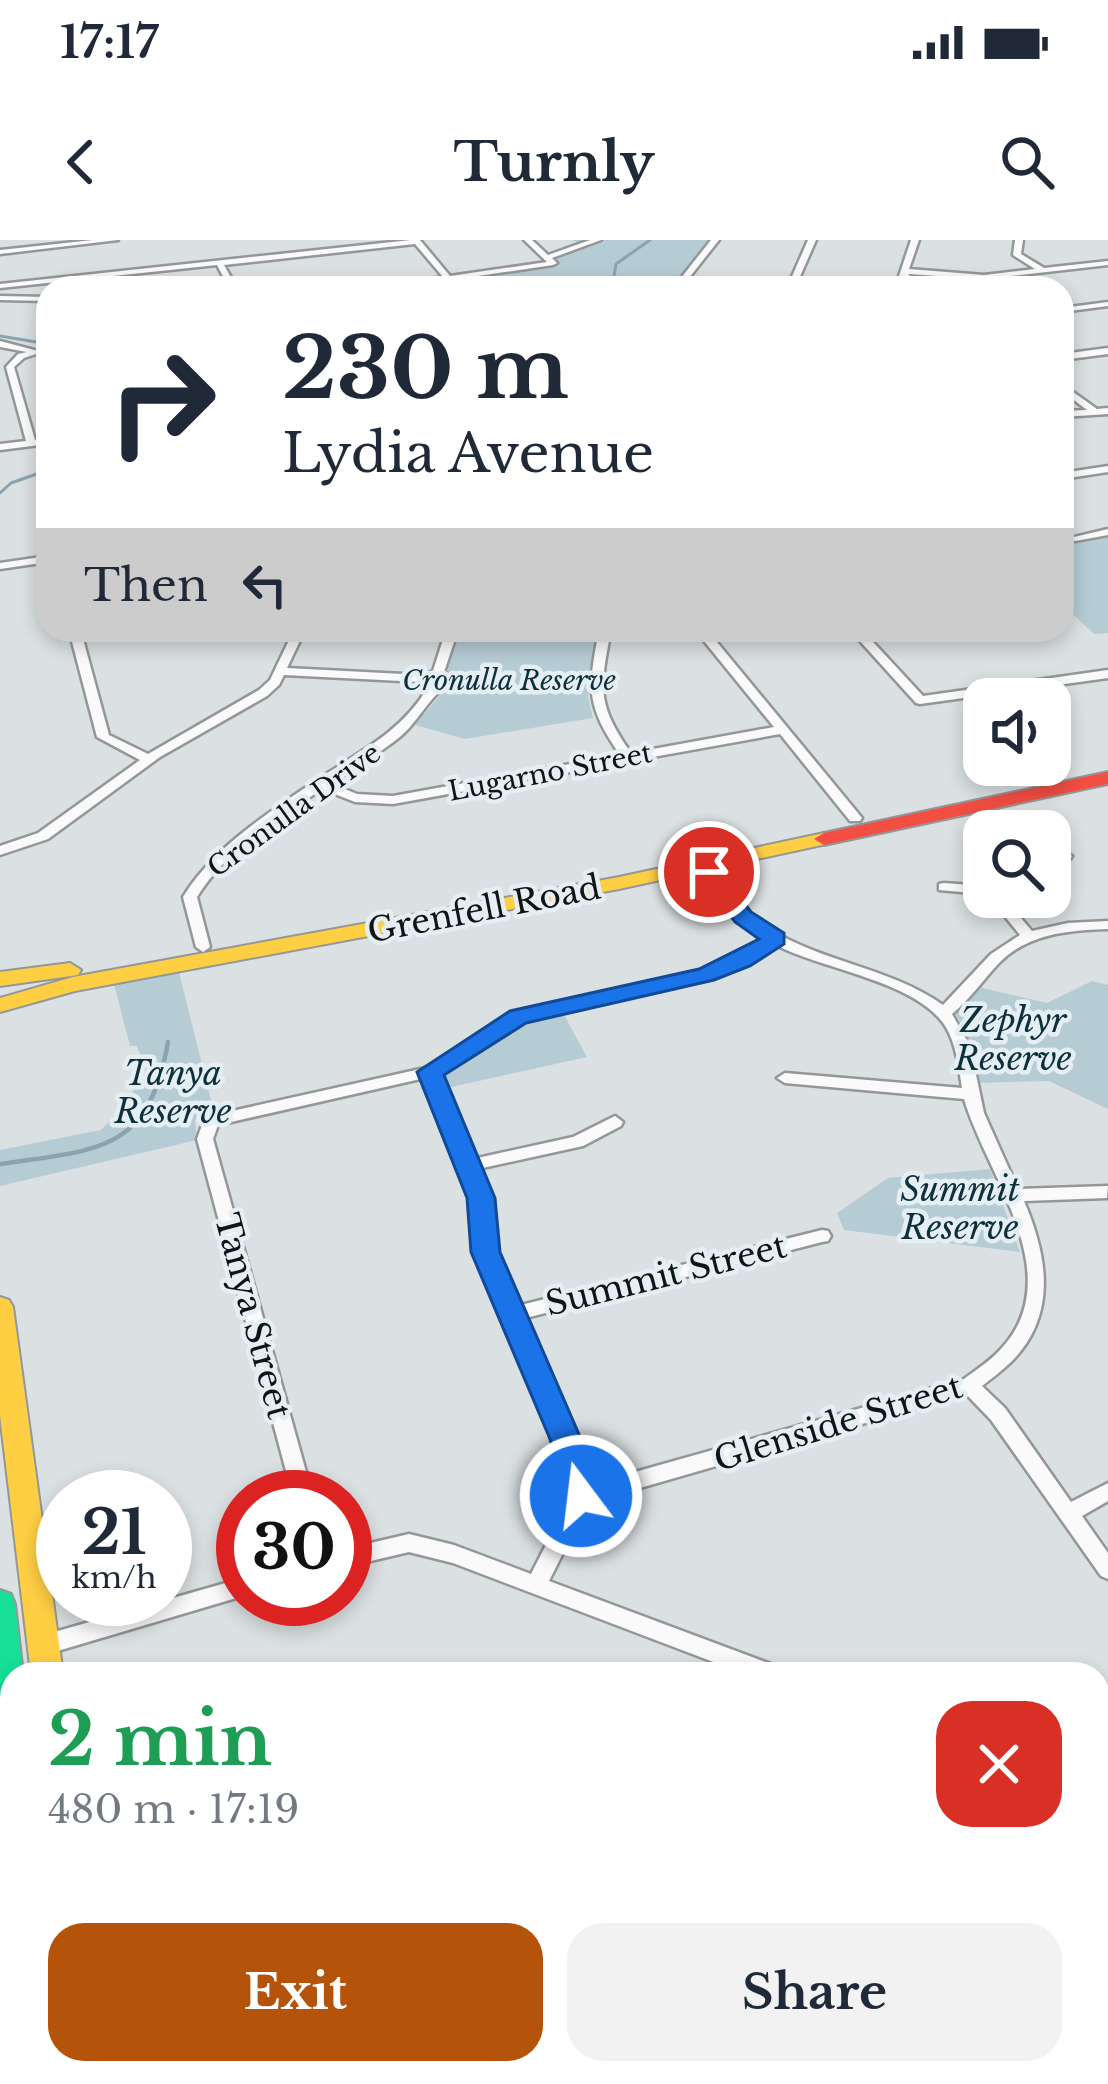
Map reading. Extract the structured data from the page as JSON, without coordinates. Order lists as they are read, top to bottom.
{
  "streets": {
    "main road": ["Grenfell Road"],
    "street": [
      "Lugarno Street",
      "Cronulla Drive",
      "Summit Street",
      "Tanya Street",
      "Glenside Street"
    ]
  },
  "crossings": [
    ["Lugarno Street", "Cronulla Drive"],
    ["Cronulla Drive", "Grenfell Road"]
  ],
  "parks": [
    "Cronulla Reserve",
    "Zephyr Reserve",
    "Tanya Reserve",
    "Summit Reserve"
  ],
  "page": {
    "status": "17:17",
    "header": "Turnly",
    "turn": ["230 m", "Lydia Avenue"],
    "then": "Then",
    "speed": "21 km/h",
    "limit": "30",
    "heading": ["2 min", "480 m · 17:19"],
    "buttons": ["Exit", "Share"]
  }
}
